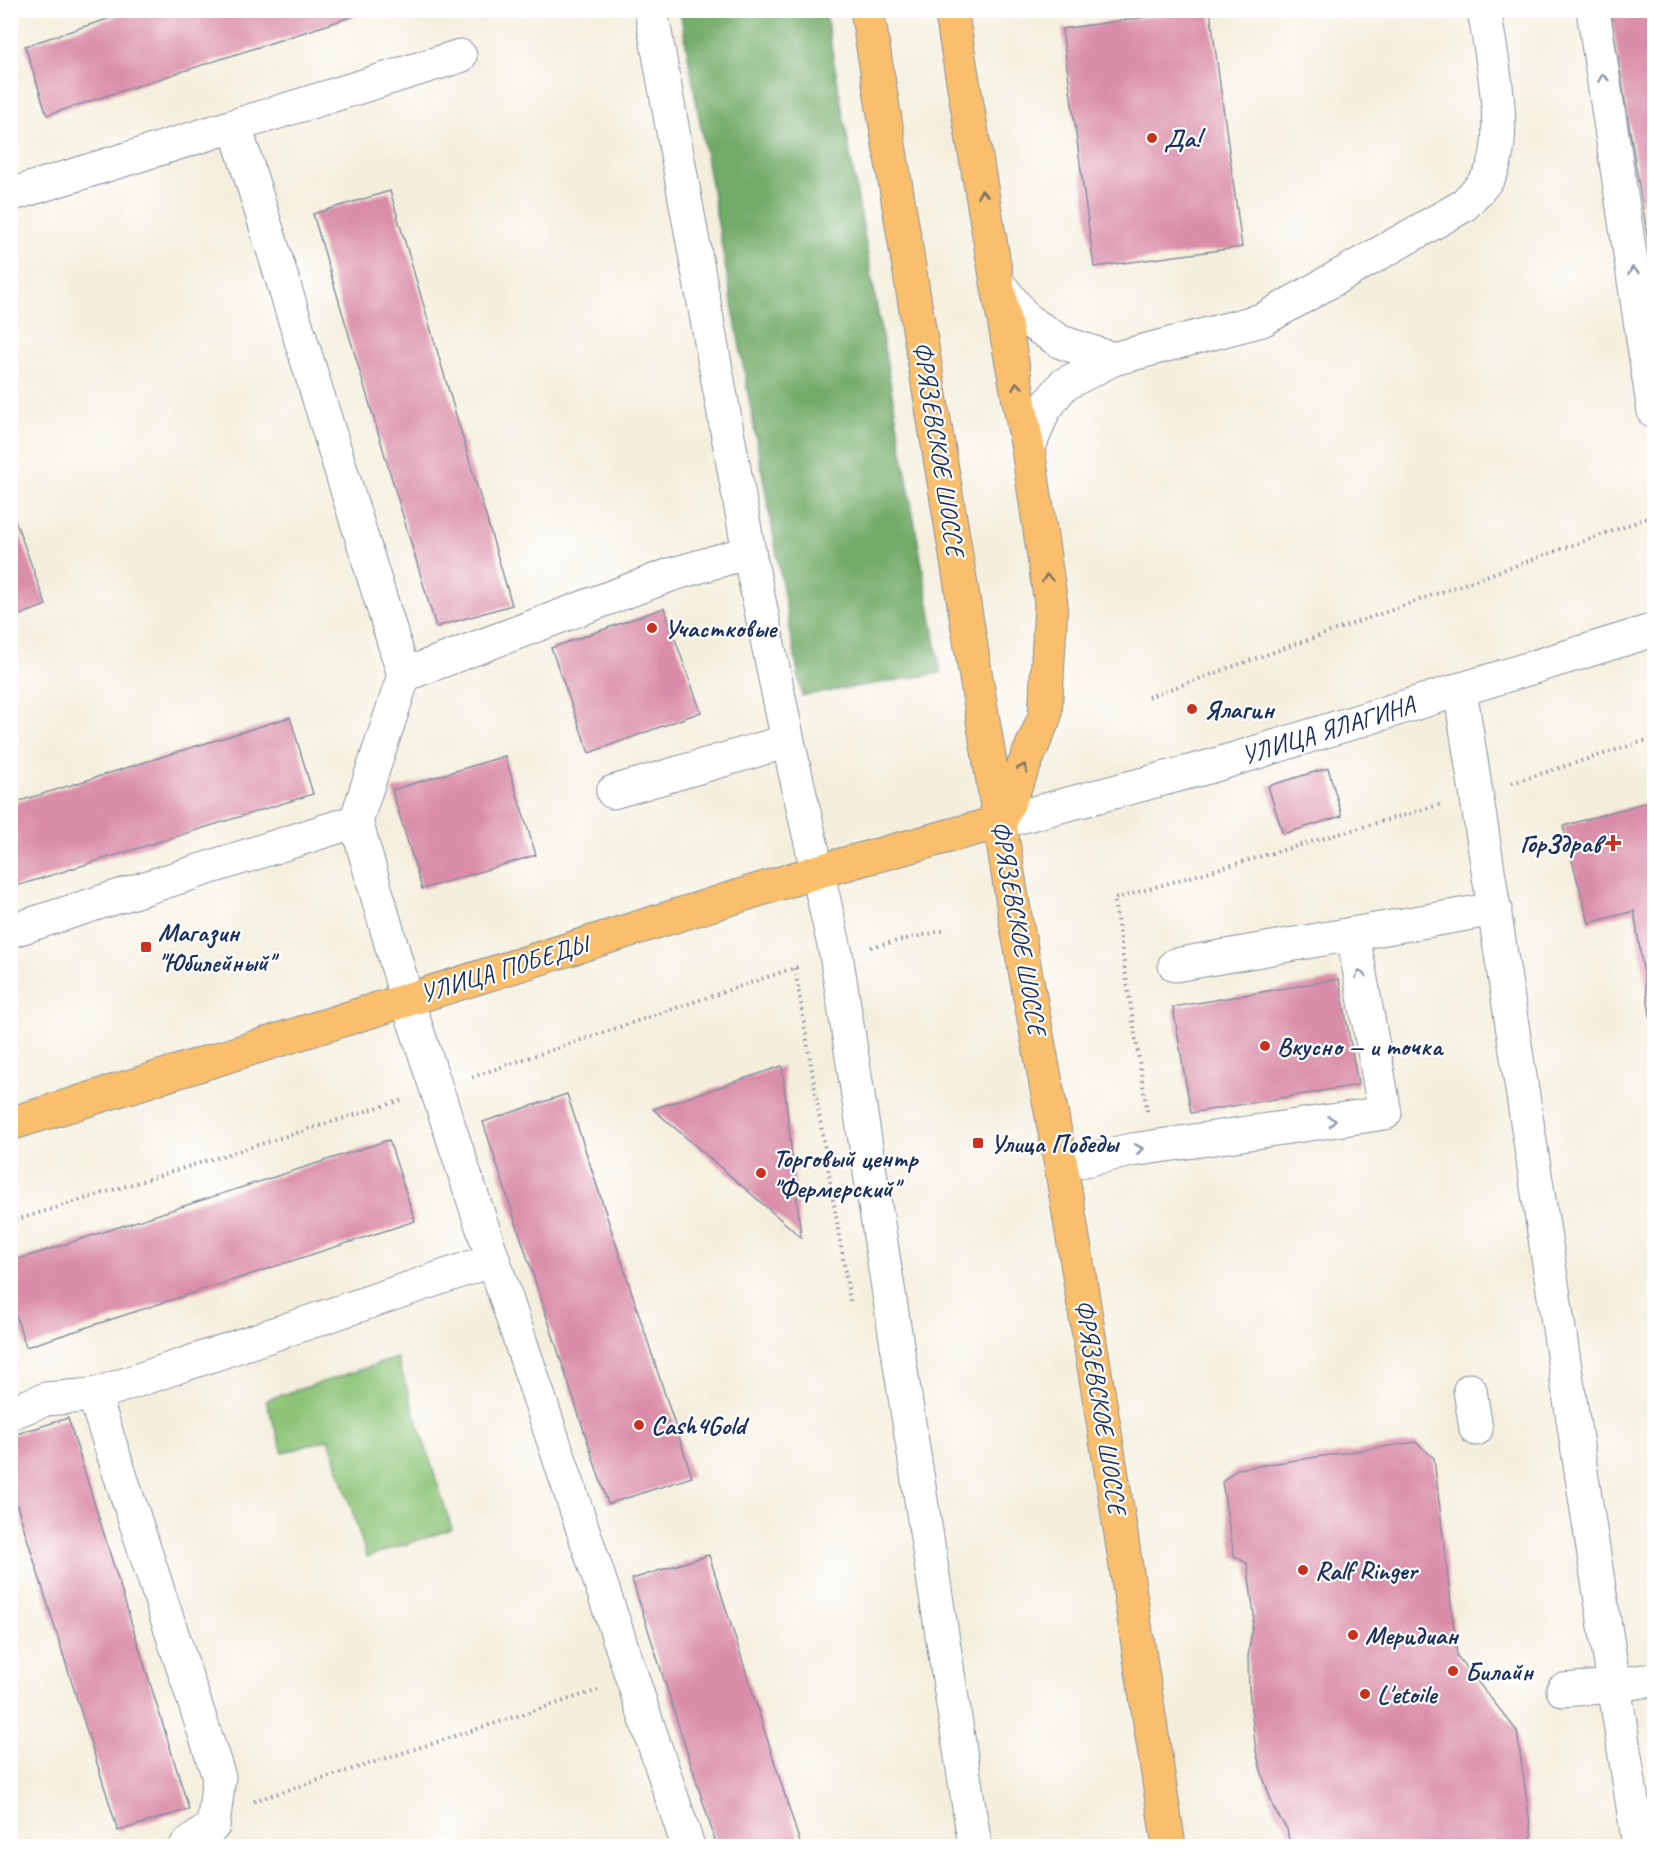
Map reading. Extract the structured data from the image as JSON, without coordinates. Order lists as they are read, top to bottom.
{
  "streets": {
    "main road": ["ФРЯЗЕВСКОЕ ШОССЕ", "УЛИЦА ПОБЕДЫ"],
    "street": ["УЛИЦА ЯЛАГИНА"]
  },
  "crossings": [
    ["ФРЯЗЕВСКОЕ ШОССЕ", "УЛИЦА ЯЛАГИНА"],
    ["ФРЯЗЕВСКОЕ ШОССЕ", "УЛИЦА ПОБЕДЫ"],
    ["УЛИЦА ЯЛАГИНА", "УЛИЦА ПОБЕДЫ"]
  ],
  "places": {
    "other": [
      "Да!",
      "Участковые",
      "Ялагин",
      "Вкусно — и точка",
      "Торговый центр \"Фермерский\"",
      "Cash4Gold",
      "Ralf Ringer",
      "Меридиан",
      "Билайн",
      "L'etoile"
    ],
    "health": ["ГорЗдрав"],
    "transit": ["Магазин \"Юбилейный\"", "Улица Победы"]
  }
}
